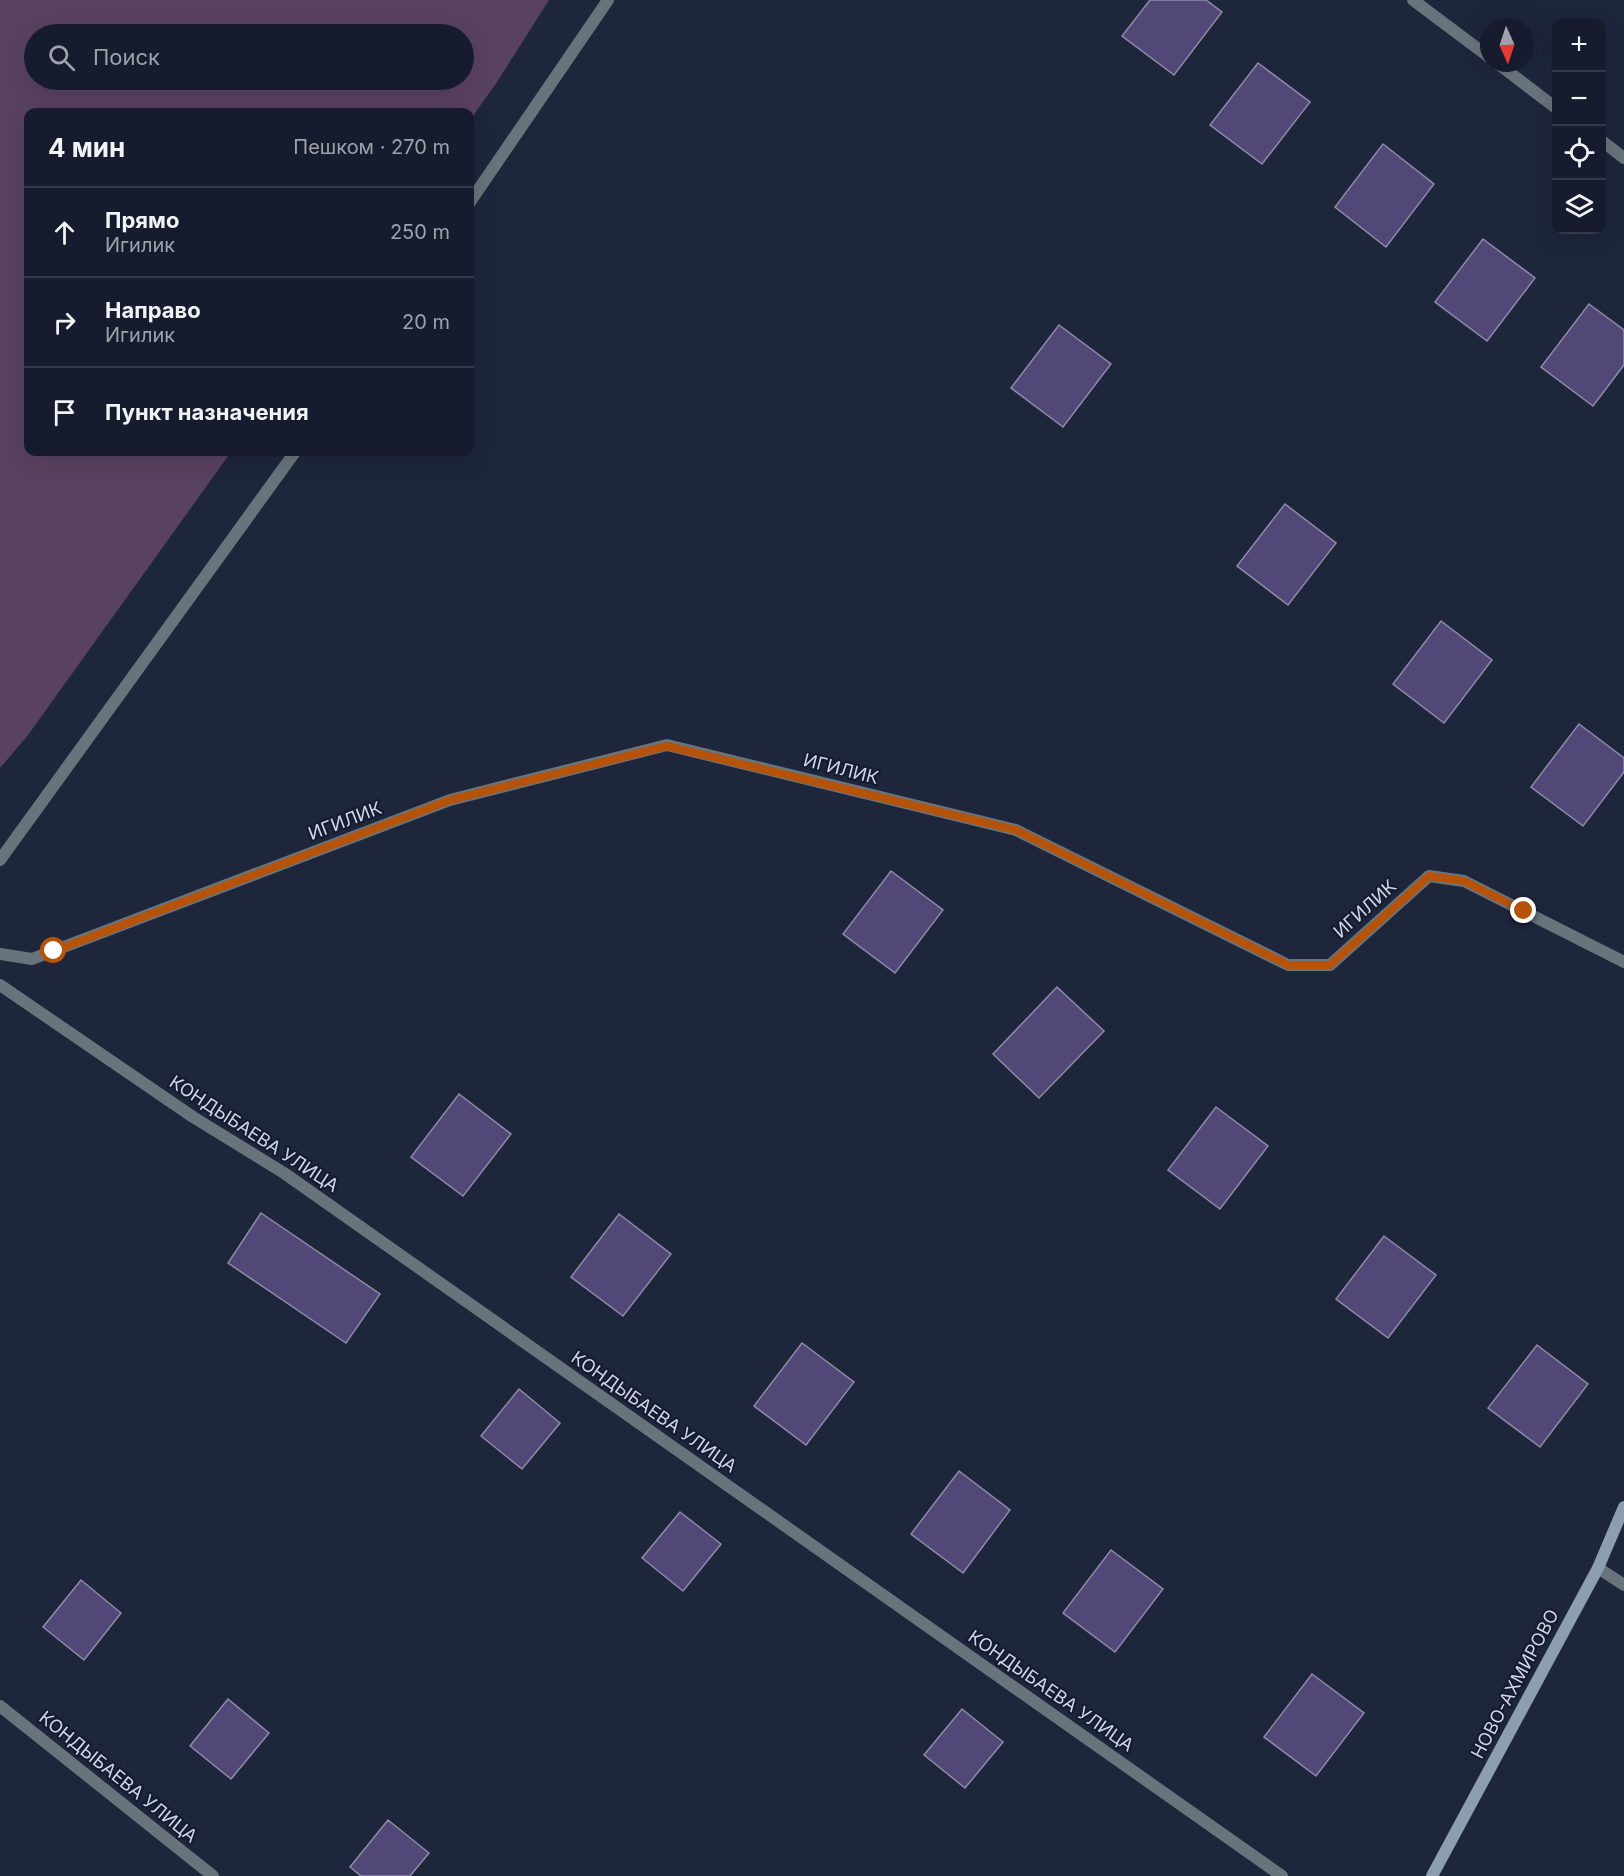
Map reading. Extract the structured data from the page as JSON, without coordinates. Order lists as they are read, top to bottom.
{
  "streets": {
    "street": ["ИГИЛИК", "КОНДЫБАЕВА УЛИЦА", "НОВО-АХМИРОВО"]
  },
  "north": "bottom",
  "page": {
    "map_buttons": ["+", "−"],
    "search": "Поиск",
    "heading": ["4 мин", "Пешком · 270 m"],
    "list": [
      ["Прямо", "Игилик", "250 m"],
      ["Направо", "Игилик", "20 m"],
      "Пункт назначения"
    ]
  }
}
